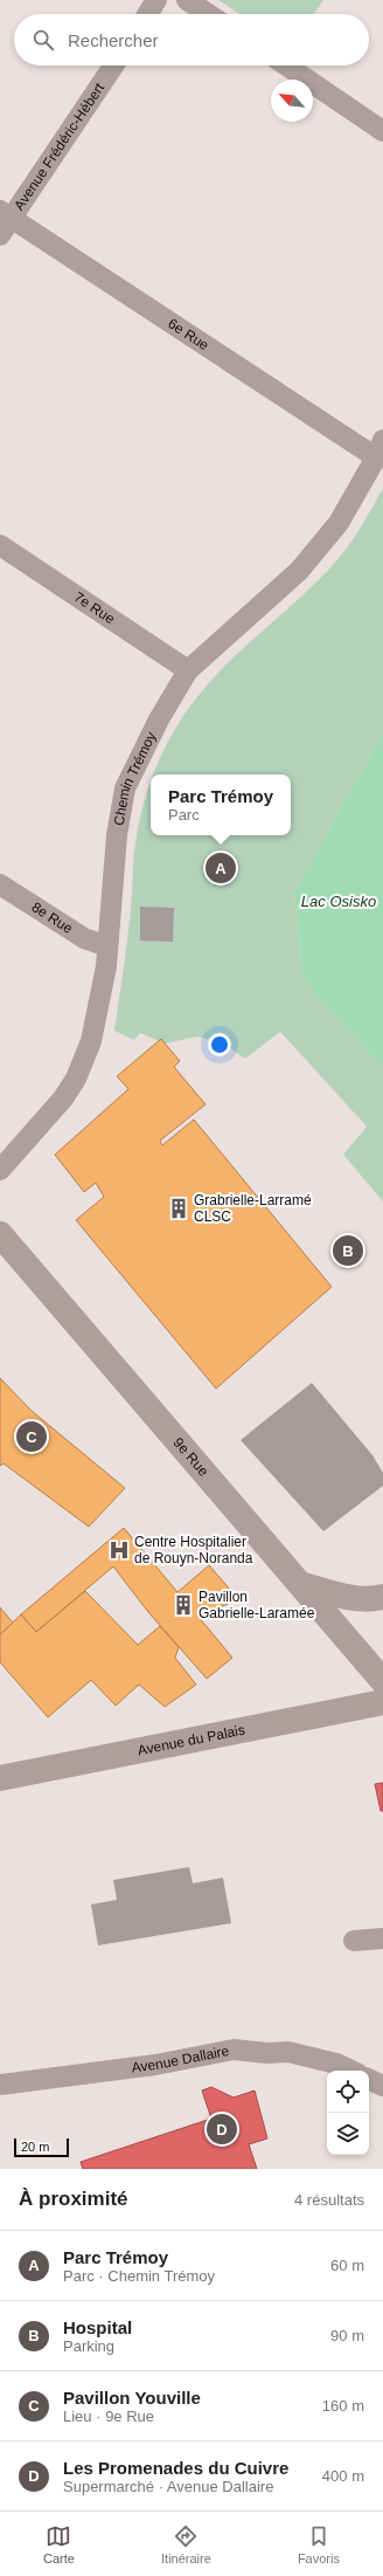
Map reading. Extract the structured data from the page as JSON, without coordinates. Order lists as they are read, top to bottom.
{
  "streets": {
    "street": [
      "Avenue Frédéric-Hébert",
      "6e Rue",
      "7e Rue",
      "Chemin Trémoy",
      "8e Rue",
      "9e Rue",
      "Avenue du Palais",
      "Avenue Dallaire"
    ]
  },
  "crossings": [
    ["Avenue Frédéric-Hébert", "6e Rue"],
    ["6e Rue", "Chemin Trémoy"],
    ["7e Rue", "Chemin Trémoy"],
    ["Chemin Trémoy", "8e Rue"]
  ],
  "water": ["Lac Osisko"],
  "places": {
    "building": ["Grabrielle-Larramé CLSC", "Pavillon Gabrielle-Laramée"],
    "hospital": ["Centre Hospitalier de Rouyn-Noranda"]
  },
  "scale_bar": "20 m",
  "north": "top left",
  "page": {
    "search": "Rechercher",
    "popup": ["Parc Trémoy", "Parc"],
    "pins": [
      "A",
      "B",
      "C",
      "D"
    ],
    "scale": "20 m",
    "heading": ["À proximité", "4 résultats"],
    "list": [
      {
        "mark": "A",
        "name": "Parc Trémoy",
        "note": "Parc · Chemin Trémoy",
        "value": "60 m"
      },
      {
        "mark": "B",
        "name": "Hospital",
        "note": "Parking",
        "value": "90 m"
      },
      {
        "mark": "C",
        "name": "Pavillon Youville",
        "note": "Lieu · 9e Rue",
        "value": "160 m"
      },
      {
        "mark": "D",
        "name": "Les Promenades du Cuivre",
        "note": "Supermarché · Avenue Dallaire",
        "value": "400 m"
      }
    ],
    "nav": ["Carte", "Itinéraire", "Favoris"]
  }
}
